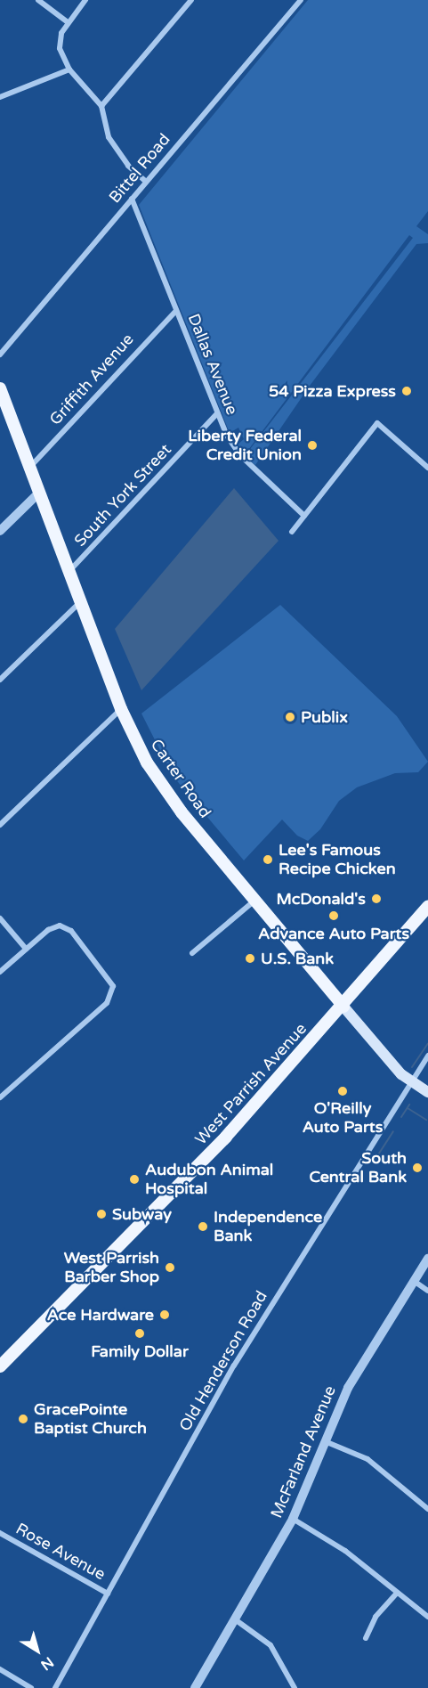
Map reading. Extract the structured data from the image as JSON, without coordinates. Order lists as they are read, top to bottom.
{
  "streets": {
    "main road": ["Carter Road", "West Parrish Avenue"],
    "street": [
      "Bittel Road",
      "Dallas Avenue",
      "Griffith Avenue",
      "South York Street",
      "Old Henderson Road",
      "McFarland Avenue",
      "Rose Avenue"
    ]
  },
  "crossings": [
    ["Bittel Road", "Dallas Avenue"],
    ["Dallas Avenue", "Griffith Avenue"],
    ["Dallas Avenue", "South York Street"],
    ["Griffith Avenue", "Carter Road"],
    ["South York Street", "Carter Road"],
    ["Carter Road", "West Parrish Avenue"],
    ["Carter Road", "Old Henderson Road"],
    ["Old Henderson Road", "Rose Avenue"]
  ],
  "places": [
    "54 Pizza Express",
    "Liberty Federal Credit Union",
    "Publix",
    "Lee's Famous Recipe Chicken",
    "McDonald's",
    "Advance Auto Parts",
    "U.S. Bank",
    "O'Reilly Auto Parts",
    "South Central Bank",
    "Audubon Animal Hospital",
    "Subway",
    "Independence Bank",
    "West Parrish Barber Shop",
    "Ace Hardware",
    "Family Dollar",
    "GracePointe Baptist Church"
  ],
  "north": "bottom right"
}
